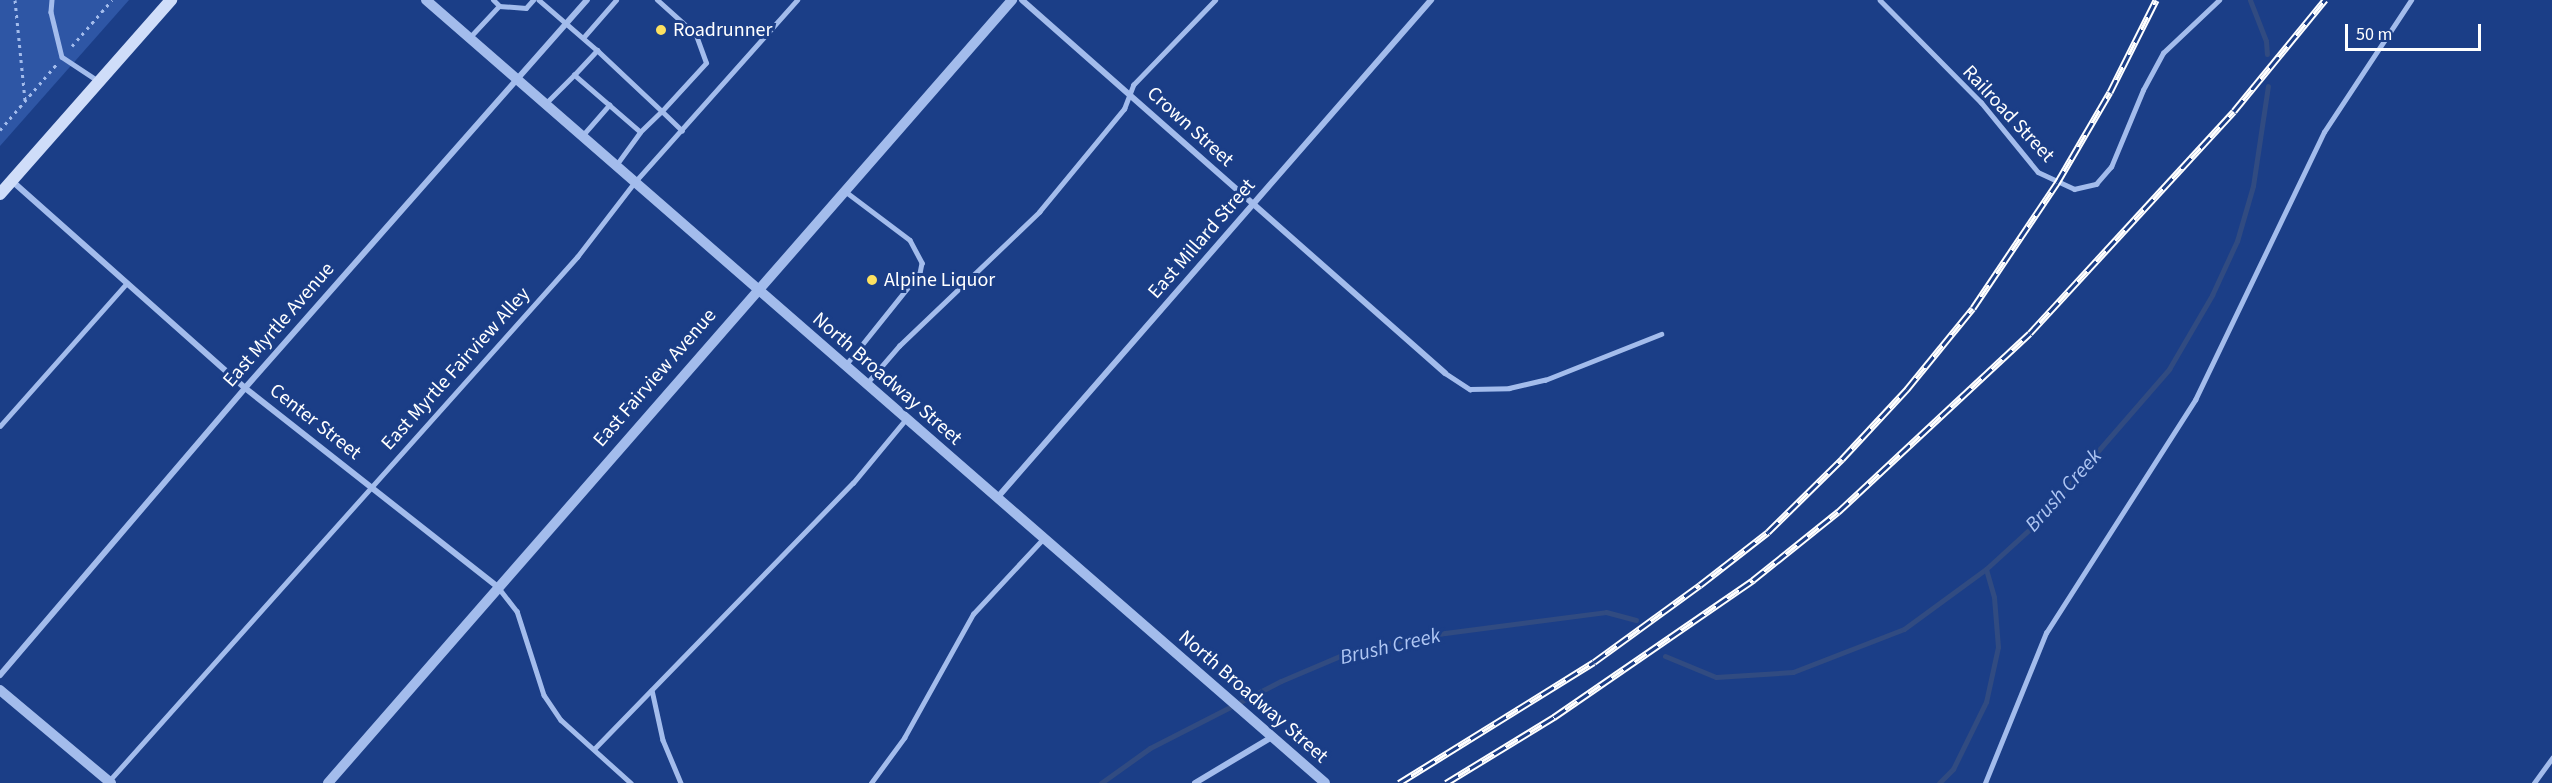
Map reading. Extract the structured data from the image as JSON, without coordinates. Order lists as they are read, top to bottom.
{
  "streets": {
    "street": [
      "Crown Street",
      "East Millard Street",
      "East Myrtle Avenue",
      "East Fairview Avenue",
      "North Broadway Street",
      "Center Street"
    ],
    "lane": ["Railroad Street", "East Myrtle Fairview Alley"]
  },
  "crossings": [
    ["Crown Street", "East Millard Street"],
    ["East Millard Street", "North Broadway Street"],
    ["East Myrtle Avenue", "North Broadway Street"],
    ["East Myrtle Avenue", "Center Street"],
    ["East Myrtle Fairview Alley", "North Broadway Street"],
    ["East Myrtle Fairview Alley", "Center Street"],
    ["East Fairview Avenue", "North Broadway Street"],
    ["East Fairview Avenue", "Center Street"]
  ],
  "water": ["Brush Creek"],
  "places": ["Roadrunner", "Alpine Liquor"],
  "scale_bar": "50 m"
}
